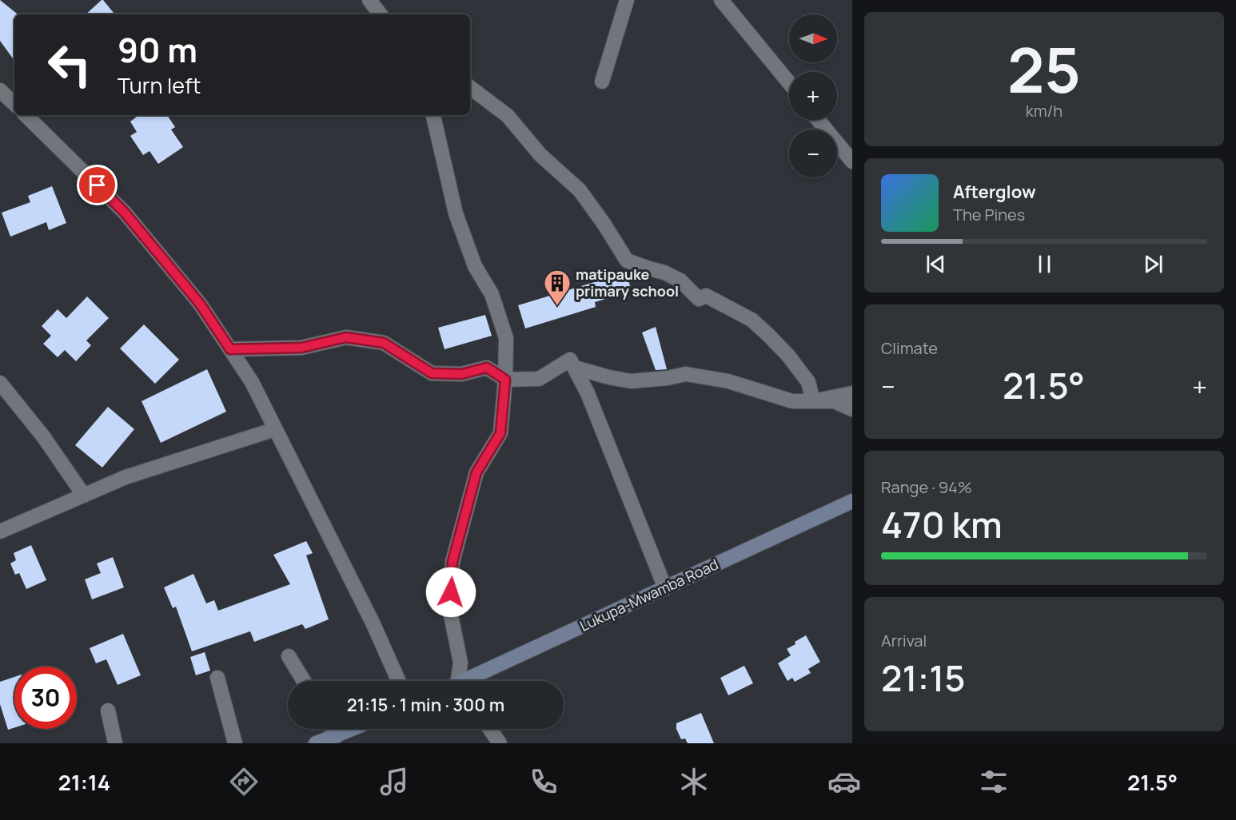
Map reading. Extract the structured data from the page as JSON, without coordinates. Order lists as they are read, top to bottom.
{
  "streets": {
    "street": ["Lukupa-Mwamba Road"]
  },
  "places": {
    "building": ["matipauke primary school"]
  },
  "north": "right",
  "page": {
    "tile": [
      ["25", "km/h"],
      "Climate",
      ["Range · 94%", "470 km"],
      ["Arrival", "21:15"]
    ],
    "map_buttons": ["+", "−"],
    "turn": ["90 m", "Turn left"],
    "song": ["Afterglow", "The Pines"],
    "heat": ["−", "21.5°", "+"],
    "limit": "30",
    "trip": "21:15 · 1 min · 300 m",
    "tabs": ["21:14", "21.5°"]
  }
}
